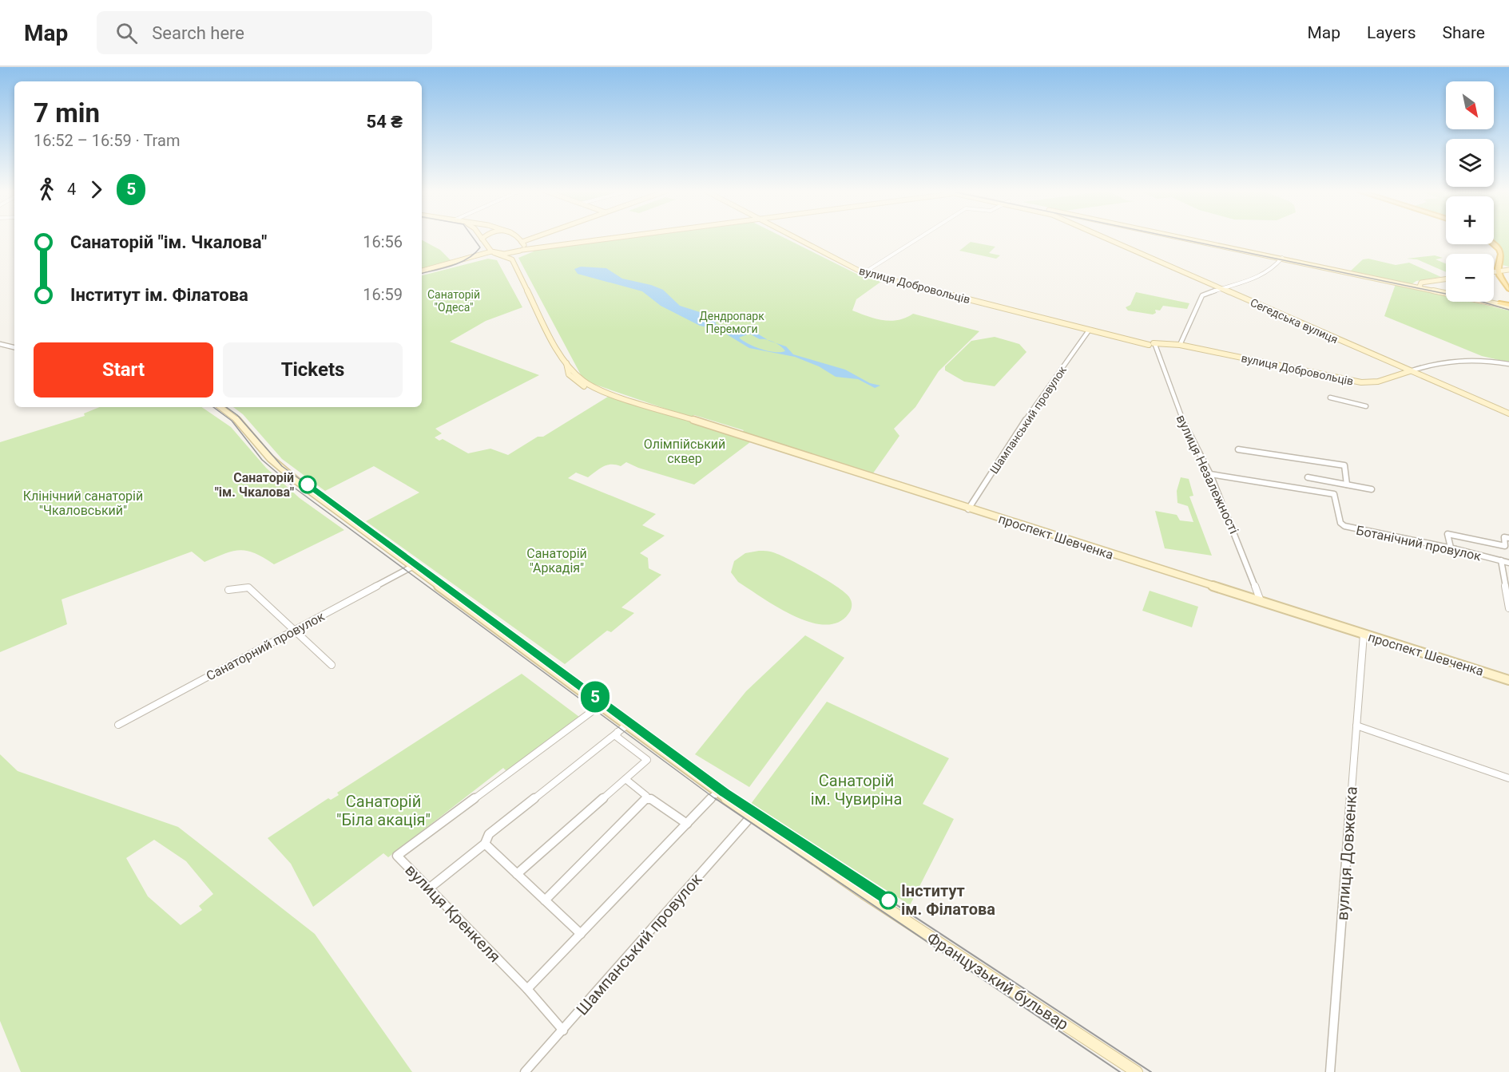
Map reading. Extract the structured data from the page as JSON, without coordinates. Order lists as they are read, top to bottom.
{
  "streets": {
    "main road": [
      "вулиця Добровольців",
      "Сегедська вулиця",
      "проспект Шевченка",
      "Французький бульвар"
    ],
    "street": [
      "Шампанський провулок",
      "вулиця Незалежності",
      "Ботанічний провулок",
      "Санаторний провулок",
      "вулиця Довженка",
      "вулиця Кренкеля"
    ]
  },
  "crossings": [
    ["вулиця Добровольців", "Сегедська вулиця"],
    ["вулиця Добровольців", "Шампанський провулок"],
    ["вулиця Добровольців", "вулиця Незалежності"],
    ["Шампанський провулок", "проспект Шевченка"],
    ["Шампанський провулок", "вулиця Кренкеля"],
    ["Шампанський провулок", "Французький бульвар"],
    ["вулиця Незалежності", "проспект Шевченка"],
    ["вулиця Незалежності", "Ботанічний провулок"],
    ["проспект Шевченка", "вулиця Довженка"],
    ["Санаторний провулок", "Французький бульвар"],
    ["вулиця Кренкеля", "Французький бульвар"]
  ],
  "parks": [
    "Санаторій \"Одеса\"",
    "Дендропарк Перемоги",
    "Олімпійський сквер",
    "Клінічний санаторій \"Чкаловський\"",
    "Санаторій \"Аркадія\"",
    "Санаторій ім. Чувиріна",
    "Санаторій \"Біла акація\""
  ],
  "places": ["Санаторій \"ім. Чкалова\"", "Інститут ім. Філатова"],
  "lines": ["tram line 5"],
  "north": "bottom right",
  "page": {
    "header": "Map",
    "search": "Search here",
    "nav": ["Map", "Layers", "Share"],
    "on_map": "5",
    "map_buttons": ["+", "−"],
    "heading": ["7 min", "16:52 – 16:59 · Tram", "54 ₴"],
    "legs": ["4", "5"],
    "list": [
      {
        "name": "Санаторій \"ім. Чкалова\"",
        "value": "16:56"
      },
      {
        "name": "Інститут ім. Філатова",
        "value": "16:59"
      }
    ],
    "buttons": ["Start", "Tickets"]
  }
}
